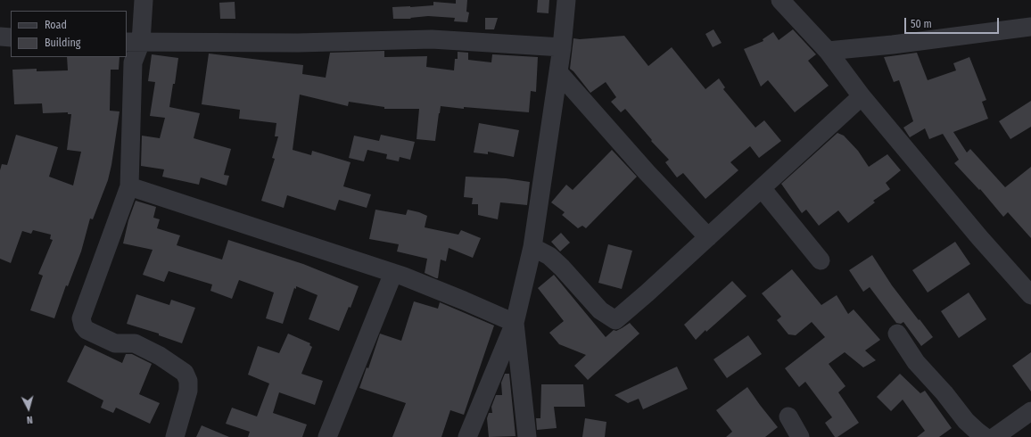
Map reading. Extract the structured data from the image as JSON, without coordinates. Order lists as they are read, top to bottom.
{
  "legend": ["Road", "Building"],
  "scale_bar": "50 m",
  "north": "bottom"
}
